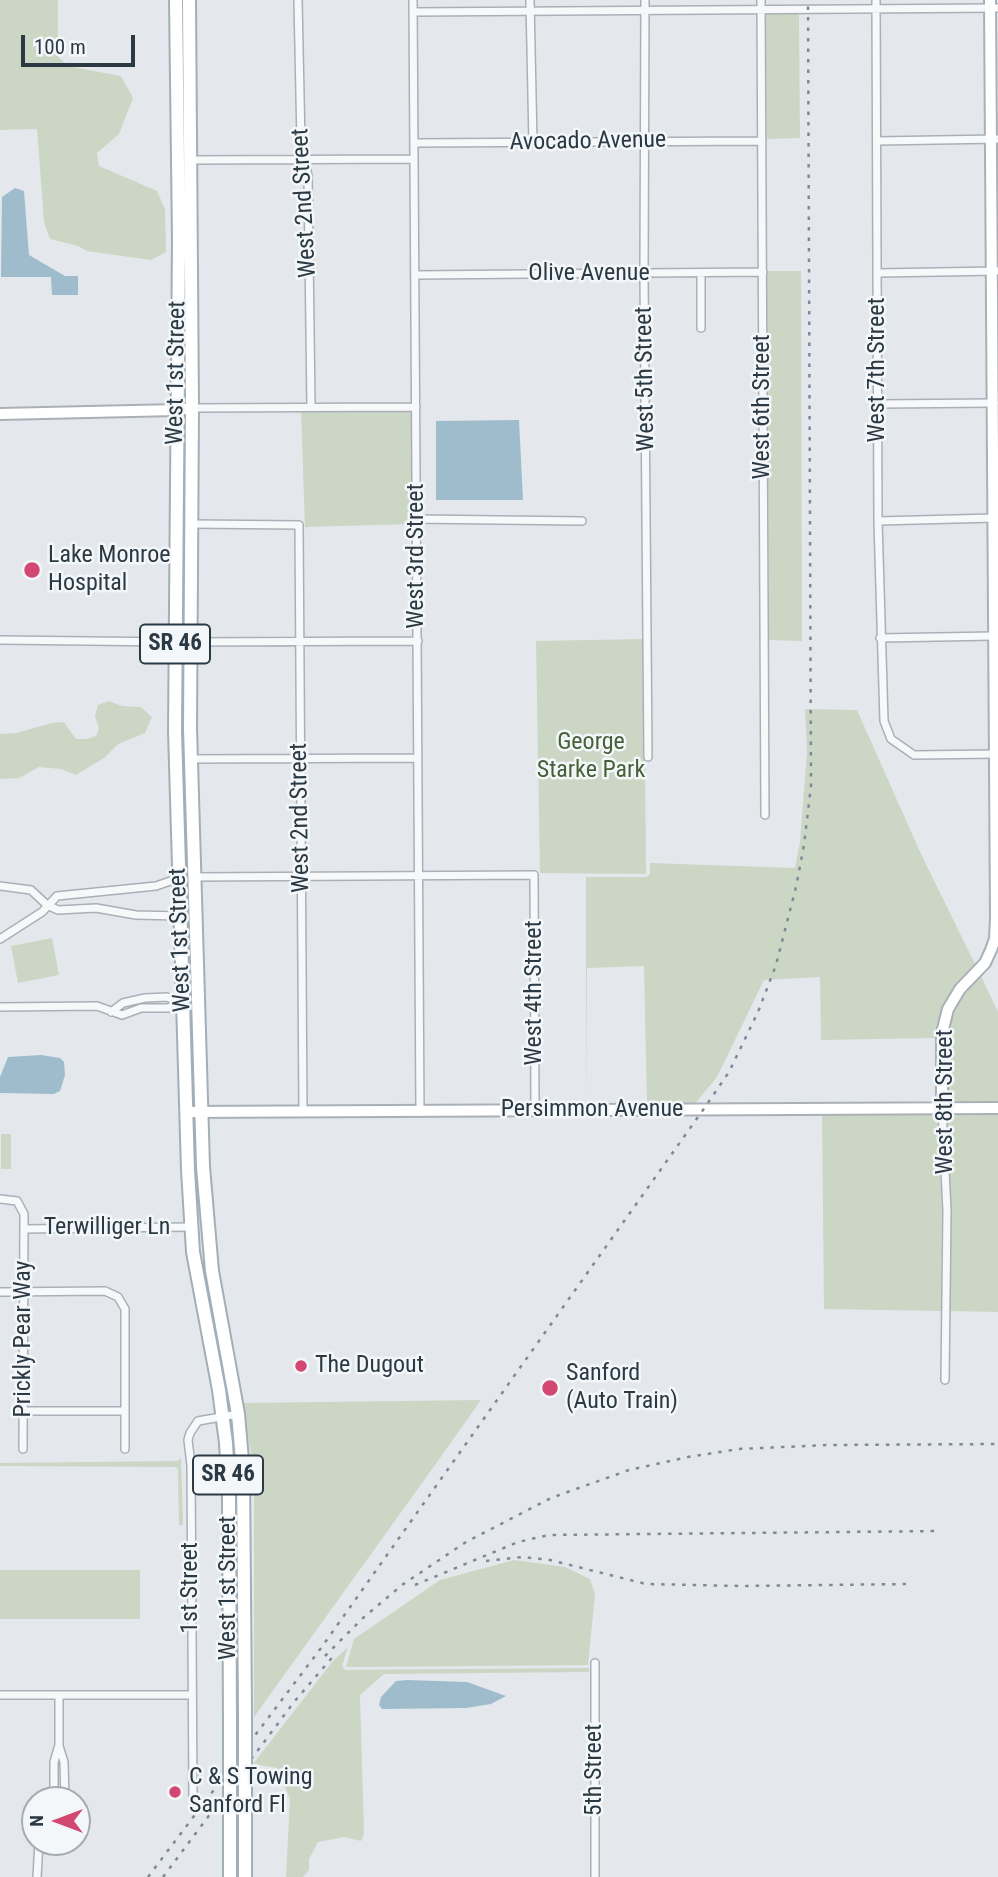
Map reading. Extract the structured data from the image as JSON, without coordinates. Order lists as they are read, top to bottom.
{
  "streets": {
    "main road": ["West 1st Street", "SR 46"],
    "street": [
      "Avocado Avenue",
      "West 2nd Street",
      "Olive Avenue",
      "West 7th Street",
      "West 5th Street",
      "West 6th Street",
      "West 3rd Street",
      "West 4th Street",
      "West 8th Street",
      "Persimmon Avenue",
      "Terwilliger Ln",
      "Prickly Pear Way",
      "1st Street",
      "5th Street"
    ]
  },
  "crossings": [
    ["Avocado Avenue", "West 5th Street"],
    ["Avocado Avenue", "West 6th Street"],
    ["Avocado Avenue", "West 3rd Street"],
    ["West 2nd Street", "West 1st Street"],
    ["West 2nd Street", "Persimmon Avenue"],
    ["Olive Avenue", "West 5th Street"],
    ["Olive Avenue", "West 6th Street"],
    ["Olive Avenue", "West 3rd Street"],
    ["West 7th Street", "West 8th Street"],
    ["West 1st Street", "Persimmon Avenue"],
    ["West 1st Street", "Terwilliger Ln"],
    ["West 1st Street", "1st Street"],
    ["West 3rd Street", "West 4th Street"],
    ["West 3rd Street", "Persimmon Avenue"],
    ["West 4th Street", "Persimmon Avenue"],
    ["West 8th Street", "Persimmon Avenue"],
    ["Terwilliger Ln", "Prickly Pear Way"]
  ],
  "parks": ["George Starke Park"],
  "places": [
    "Lake Monroe Hospital",
    "The Dugout",
    "Sanford (Auto Train)",
    "C & S Towing Sanford Fl"
  ],
  "scale_bar": "100 m",
  "north": "left"
}
